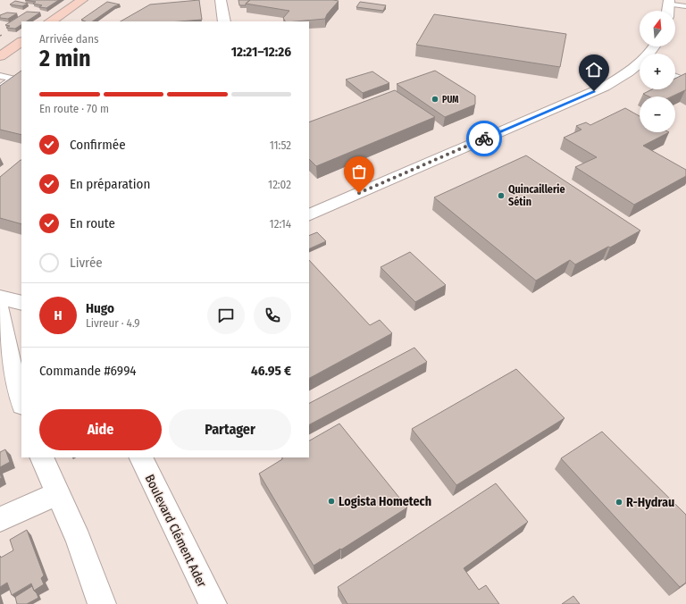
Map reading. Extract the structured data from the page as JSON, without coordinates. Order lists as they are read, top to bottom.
{
  "streets": {
    "street": ["Boulevard Clément Ader"]
  },
  "places": [
    "PUM",
    "Quincaillerie Sétin",
    "Logista Hometech",
    "R-Hydrau"
  ],
  "north": "top",
  "page": {
    "map_buttons": ["+", "−"],
    "heading": ["2 min", "Arrivée dans", "12:21–12:26"],
    "panel": [
      "Hugo",
      "Livreur · 4.9",
      "Commande #6994",
      "46.95 €"
    ],
    "bar": "En route · 70 m",
    "list": [
      ["Confirmée", "11:52"],
      ["En préparation", "12:02"],
      ["En route", "12:14"],
      "Livrée"
    ],
    "round": "H",
    "buttons": ["Aide", "Partager"]
  }
}
